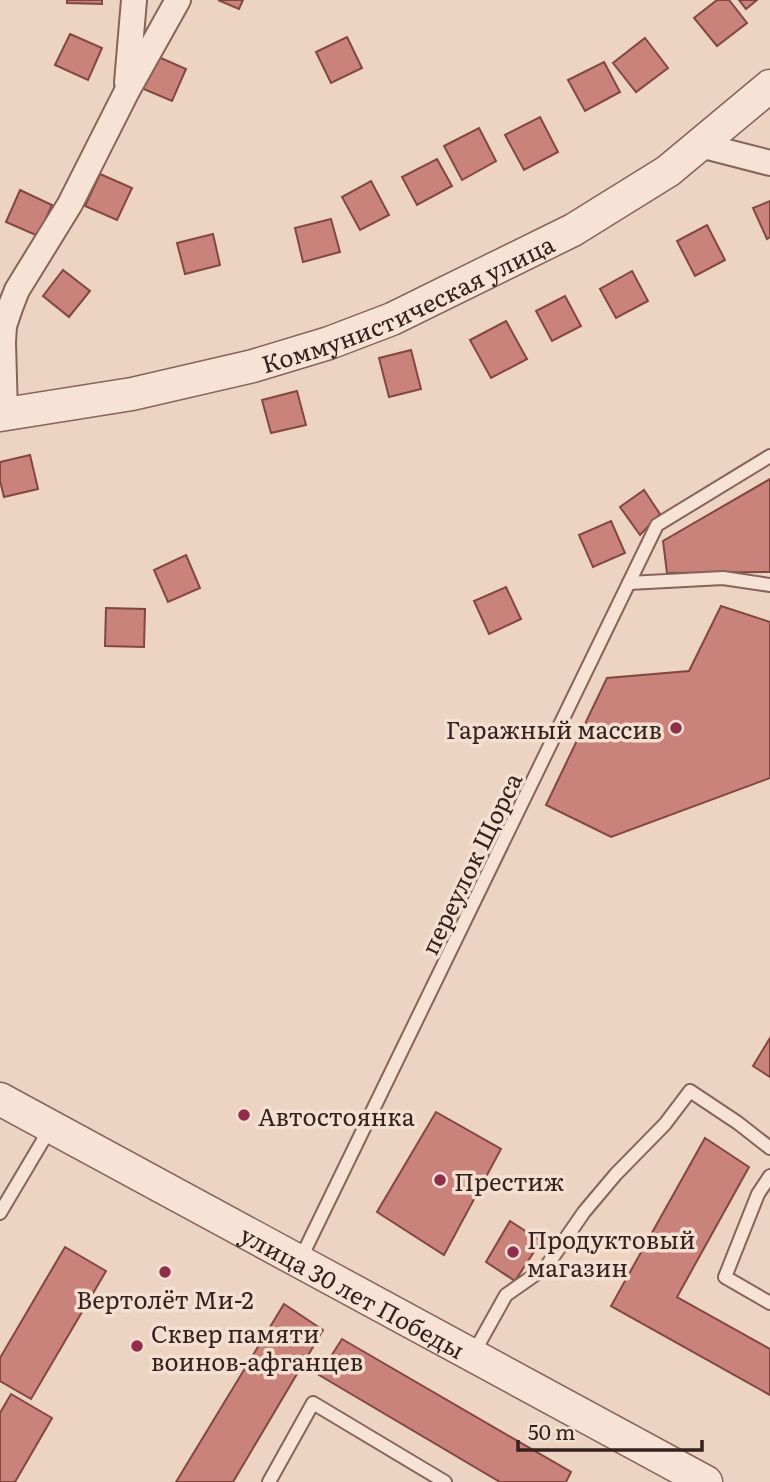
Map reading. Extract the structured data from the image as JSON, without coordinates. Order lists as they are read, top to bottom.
{
  "streets": {
    "street": ["Коммунистическая улица", "улица 30 лет Победы"],
    "lane": ["переулок Щорса"]
  },
  "crossings": [
    ["переулок Щорса", "улица 30 лет Победы"]
  ],
  "places": [
    "Гаражный массив",
    "Автостоянка",
    "Престиж",
    "Продуктовый магазин",
    "Вертолёт Ми-2",
    "Сквер памяти воинов-афганцев"
  ],
  "scale_bar": "50 m"
}
